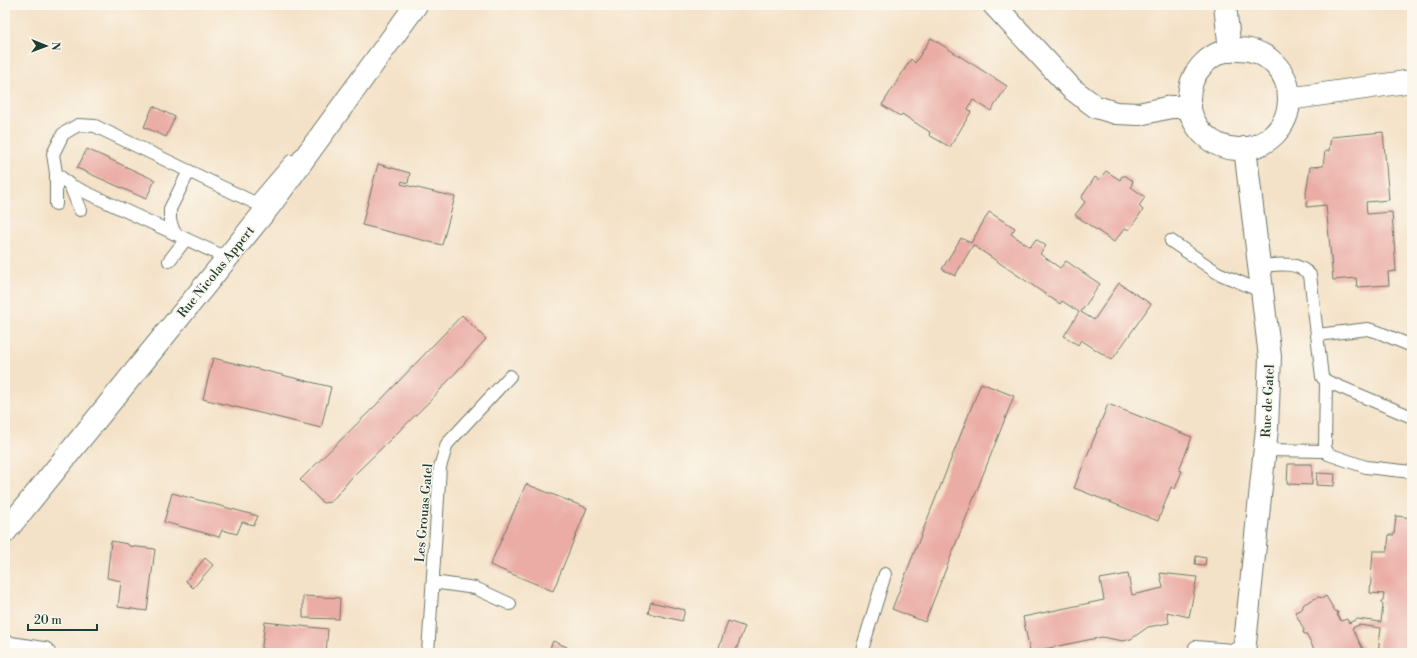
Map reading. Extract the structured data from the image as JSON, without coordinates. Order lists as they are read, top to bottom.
{
  "streets": {
    "street": ["Rue Nicolas Appert", "Rue de Gatel"],
    "lane": ["Les Grouas Gatel"]
  },
  "scale_bar": "20 m",
  "north": "right"
}
